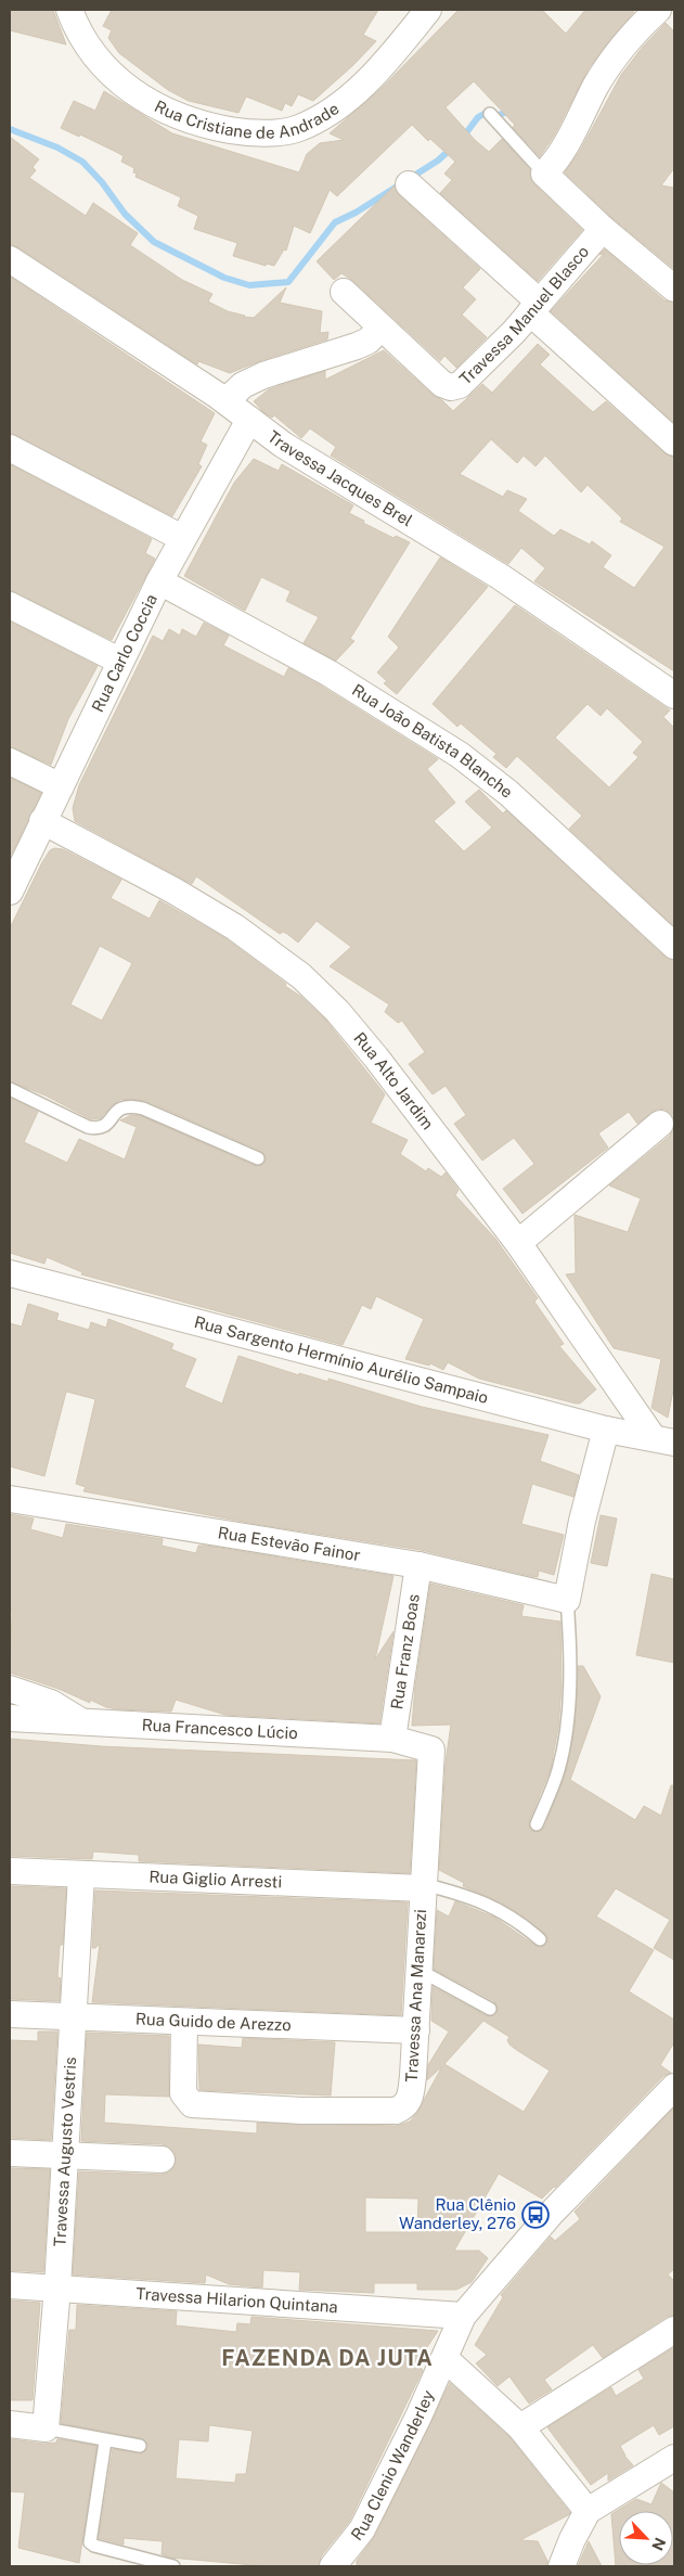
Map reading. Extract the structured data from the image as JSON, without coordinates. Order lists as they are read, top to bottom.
{
  "streets": {
    "street": [
      "Rua Cristiane de Andrade",
      "Travessa Manuel Blasco",
      "Travessa Jacques Brel",
      "Rua Carlo Coccia",
      "Rua João Batista Blanche",
      "Rua Alto Jardim",
      "Rua Sargento Hermínio Aurélio Sampaio",
      "Rua Estevão Fainor",
      "Rua Franz Boas",
      "Rua Francesco Lúcio",
      "Rua Giglio Arresti",
      "Travessa Ana Manarezi",
      "Rua Guido de Arezzo",
      "Travessa Augusto Vestris",
      "Travessa Hilarion Quintana",
      "Rua Clenio Wanderley"
    ]
  },
  "crossings": [
    ["Travessa Jacques Brel", "Rua Carlo Coccia"],
    ["Rua Carlo Coccia", "Rua João Batista Blanche"],
    ["Rua Carlo Coccia", "Rua Alto Jardim"],
    ["Rua Alto Jardim", "Rua Sargento Hermínio Aurélio Sampaio"],
    ["Rua Estevão Fainor", "Rua Franz Boas"],
    ["Rua Franz Boas", "Rua Francesco Lúcio"],
    ["Rua Francesco Lúcio", "Travessa Ana Manarezi"],
    ["Rua Giglio Arresti", "Travessa Ana Manarezi"],
    ["Rua Giglio Arresti", "Travessa Augusto Vestris"],
    ["Travessa Ana Manarezi", "Rua Guido de Arezzo"],
    ["Rua Guido de Arezzo", "Travessa Augusto Vestris"],
    ["Travessa Augusto Vestris", "Travessa Hilarion Quintana"],
    ["Travessa Hilarion Quintana", "Rua Clenio Wanderley"]
  ],
  "districts": ["FAZENDA DA JUTA"],
  "places": {
    "bus stop": ["Rua Clênio Wanderley, 276"]
  },
  "north": "bottom right"
}
